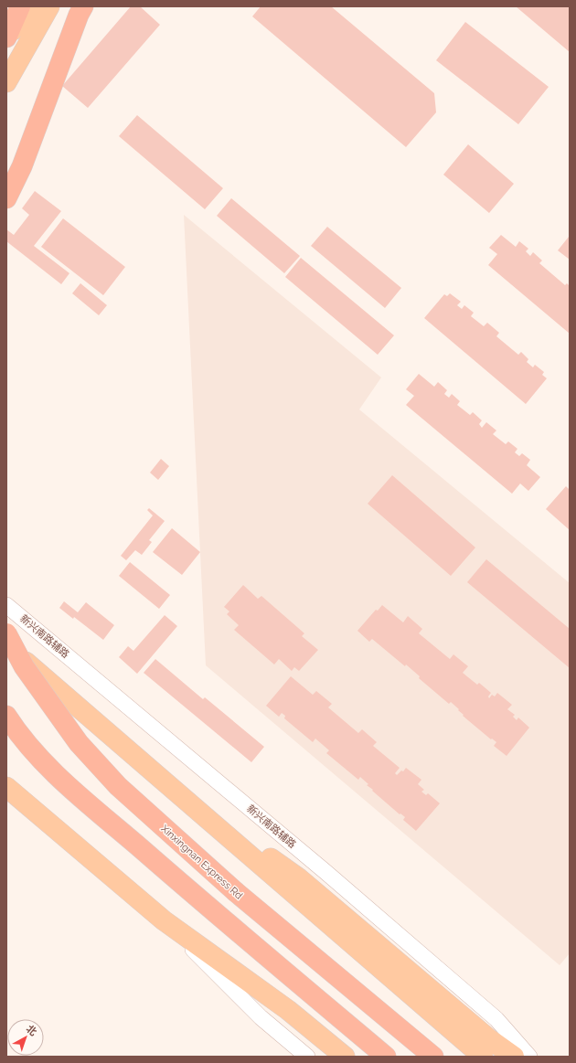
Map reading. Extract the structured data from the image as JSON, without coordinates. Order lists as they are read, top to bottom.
{
  "streets": {
    "highway": ["Xinxingnan Express Rd"],
    "street": ["新兴南路辅路"]
  },
  "north": "top right"
}
